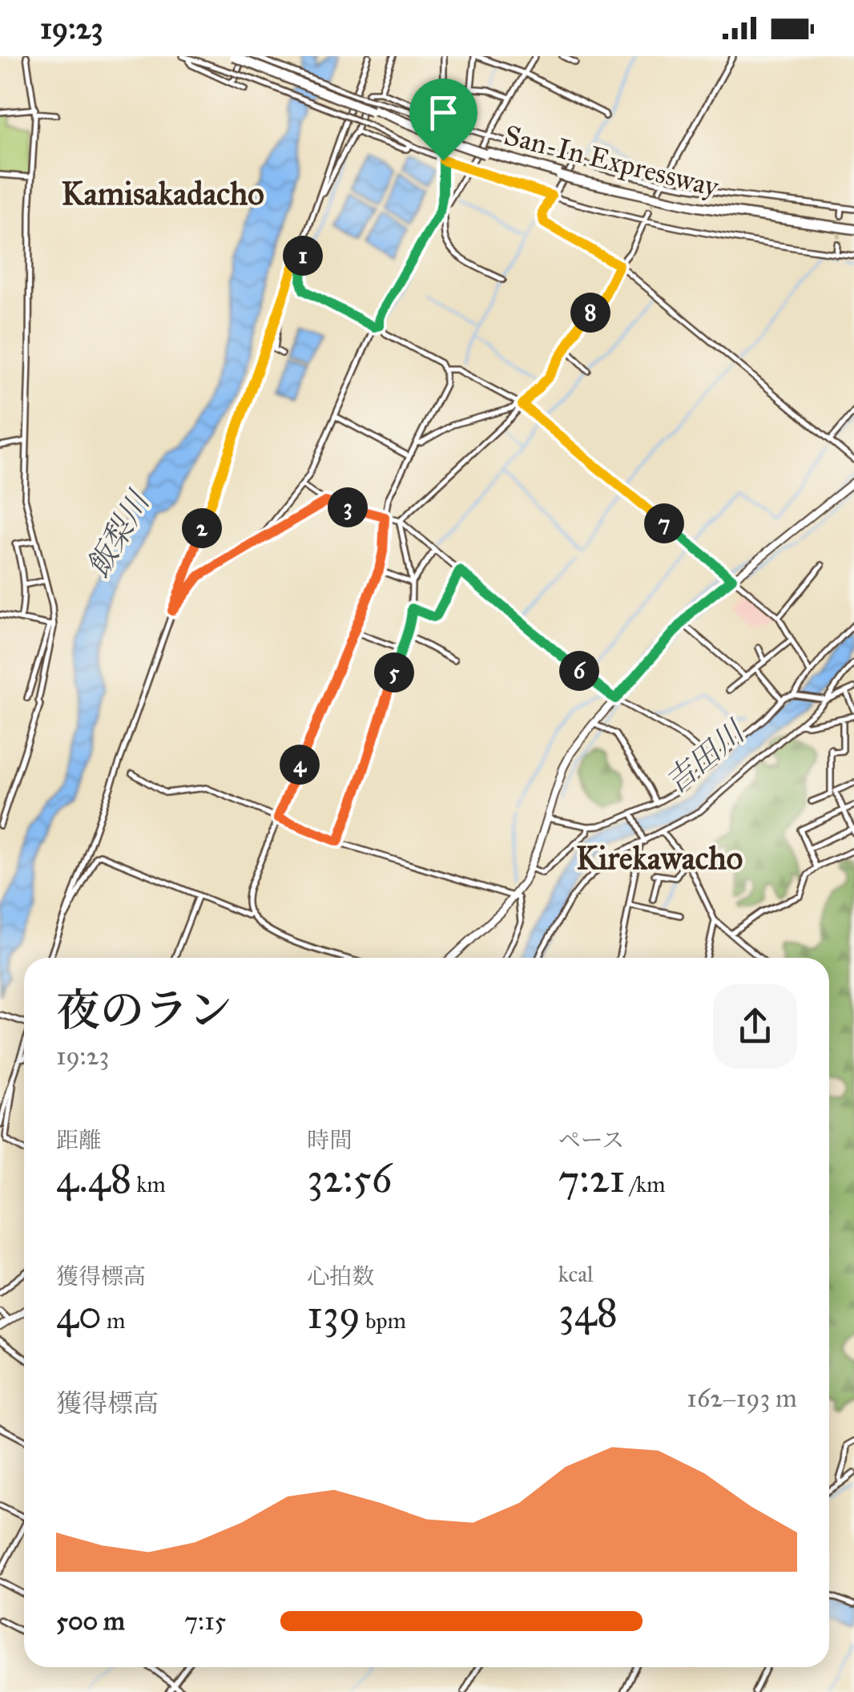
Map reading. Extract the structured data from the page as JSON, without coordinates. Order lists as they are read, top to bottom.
{
  "streets": {
    "highway": ["San-In Expressway"]
  },
  "districts": ["Kamisakadacho", "Kirekawacho"],
  "water": ["飯梨川", "吉田川"],
  "page": {
    "status": "19:23",
    "pins": [
      "1",
      "8",
      "3",
      "7",
      "2",
      "6",
      "5",
      "4"
    ],
    "heading": ["夜のラン", "19:23"],
    "stats": [
      ["距離", "4.48 km"],
      ["時間", "32:56"],
      ["ペース", "7:21 /km"],
      ["獲得標高", "40 m"],
      ["心拍数", "139 bpm"],
      ["kcal", "348"]
    ],
    "chart": ["獲得標高", "162–193 m"],
    "list": [
      {
        "name": "500 m",
        "note": "7:15"
      }
    ]
  }
}
